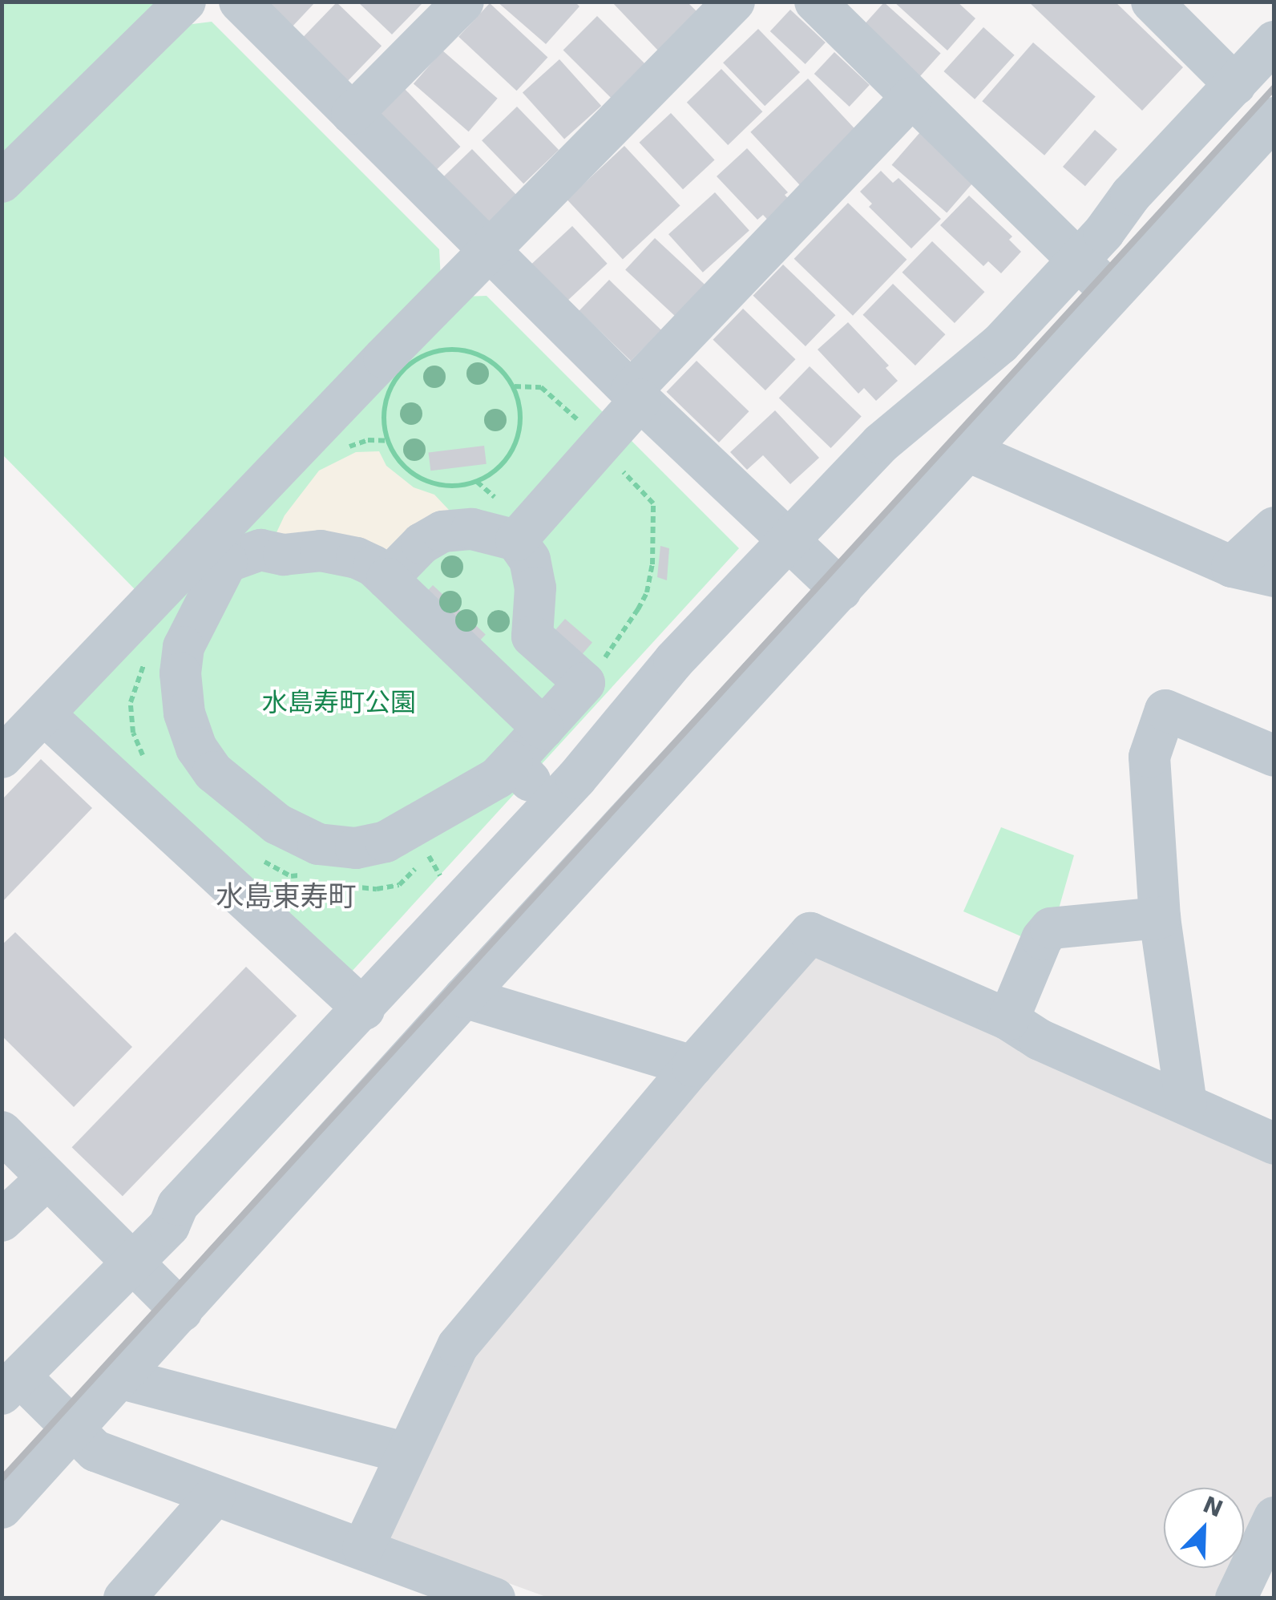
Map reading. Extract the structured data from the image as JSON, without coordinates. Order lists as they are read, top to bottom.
{
  "districts": ["水島東寿町"],
  "parks": ["水島寿町公園"],
  "north": "top right"
}
